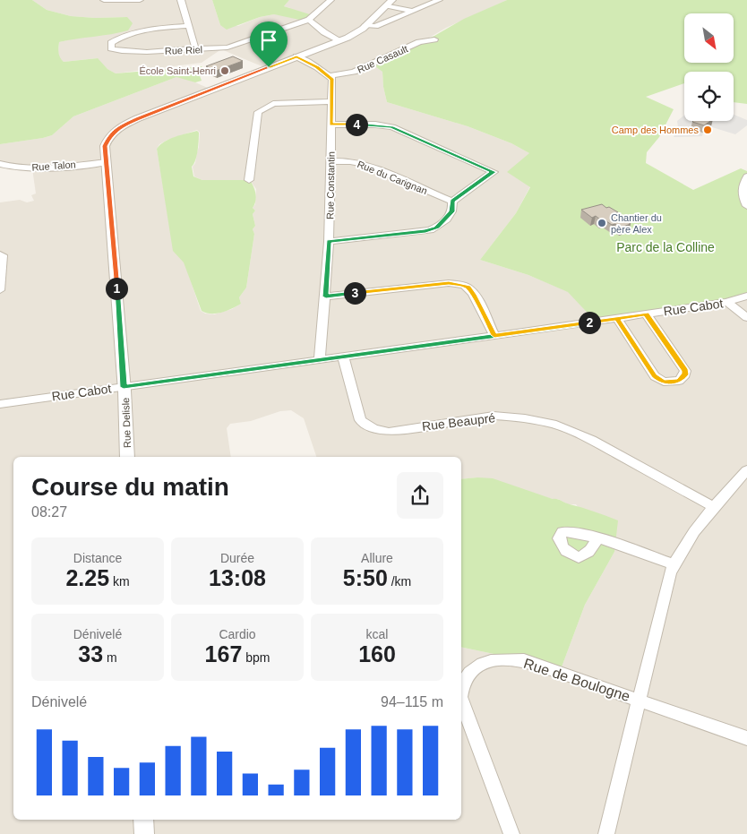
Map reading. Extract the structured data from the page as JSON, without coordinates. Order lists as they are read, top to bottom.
{
  "streets": {
    "street": [
      "Rue Riel",
      "Rue Casault",
      "Rue Talon",
      "Rue du Carignan",
      "Rue Constantin",
      "Rue Cabot",
      "Rue Beaupré",
      "Rue Delisle",
      "Rue de Boulogne"
    ]
  },
  "crossings": [
    ["Rue Casault", "Rue Constantin"],
    ["Rue Talon", "Rue Delisle"],
    ["Rue du Carignan", "Rue Constantin"],
    ["Rue Constantin", "Rue Cabot"],
    ["Rue Cabot", "Rue Beaupré"],
    ["Rue Cabot", "Rue Delisle"]
  ],
  "parks": ["Parc de la Colline"],
  "places": ["École Saint-Henri", "Camp des Hommes", "Chantier du père Alex"],
  "north": "bottom right",
  "page": {
    "pins": [
      "4",
      "1",
      "3",
      "2"
    ],
    "heading": ["Course du matin", "08:27"],
    "stats": [
      ["Distance", "2.25 km"],
      ["Durée", "13:08"],
      ["Allure", "5:50 /km"],
      ["Dénivelé", "33 m"],
      ["Cardio", "167 bpm"],
      ["kcal", "160"]
    ],
    "chart": ["Dénivelé", "94–115 m"]
  }
}
